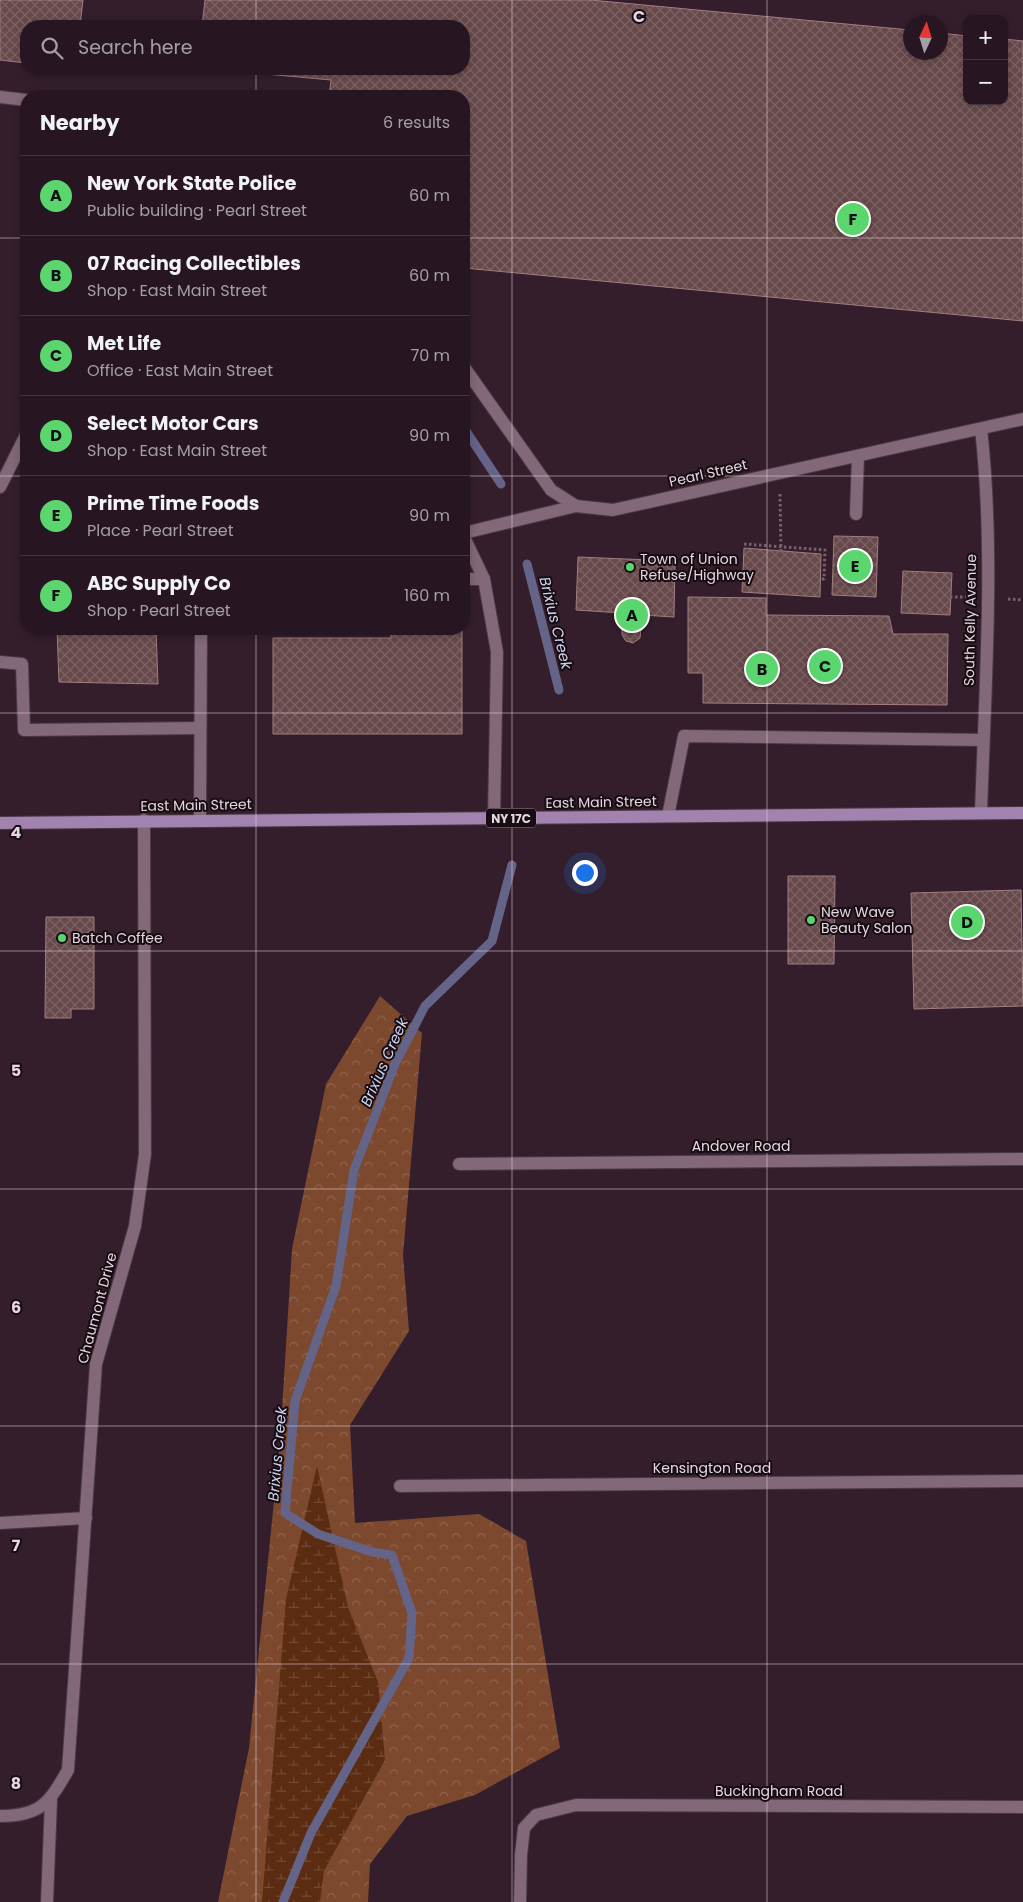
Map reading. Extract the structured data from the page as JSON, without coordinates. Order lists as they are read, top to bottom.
{
  "streets": {
    "main road": ["East Main Street", "NY 17C"],
    "street": [
      "Pearl Street",
      "South Kelly Avenue",
      "Andover Road",
      "Chaumont Drive",
      "Kensington Road",
      "Buckingham Road"
    ]
  },
  "crossings": [
    ["Pearl Street", "South Kelly Avenue"],
    ["South Kelly Avenue", "East Main Street"],
    ["East Main Street", "Chaumont Drive"]
  ],
  "water": ["Brixius Creek"],
  "places": ["Town of Union Refuse/Highway", "New Wave Beauty Salon", "Batch Coffee"],
  "north": "top",
  "page": {
    "map_buttons": ["+", "−"],
    "search": "Search here",
    "heading": ["Nearby", "6 results"],
    "list": [
      {
        "mark": "A",
        "name": "New York State Police",
        "note": "Public building · Pearl Street",
        "value": "60 m"
      },
      {
        "mark": "B",
        "name": "07 Racing Collectibles",
        "note": "Shop · East Main Street",
        "value": "60 m"
      },
      {
        "mark": "C",
        "name": "Met Life",
        "note": "Office · East Main Street",
        "value": "70 m"
      },
      {
        "mark": "D",
        "name": "Select Motor Cars",
        "note": "Shop · East Main Street",
        "value": "90 m"
      },
      {
        "mark": "E",
        "name": "Prime Time Foods",
        "note": "Place · Pearl Street",
        "value": "90 m"
      },
      {
        "mark": "F",
        "name": "ABC Supply Co",
        "note": "Shop · Pearl Street",
        "value": "160 m"
      }
    ],
    "pins": [
      "F",
      "E",
      "A",
      "C",
      "B",
      "D"
    ]
  },
  "grid": {
    "columns": ["C"],
    "rows": [
      "4",
      "5",
      "6",
      "7",
      "8"
    ]
  }
}
